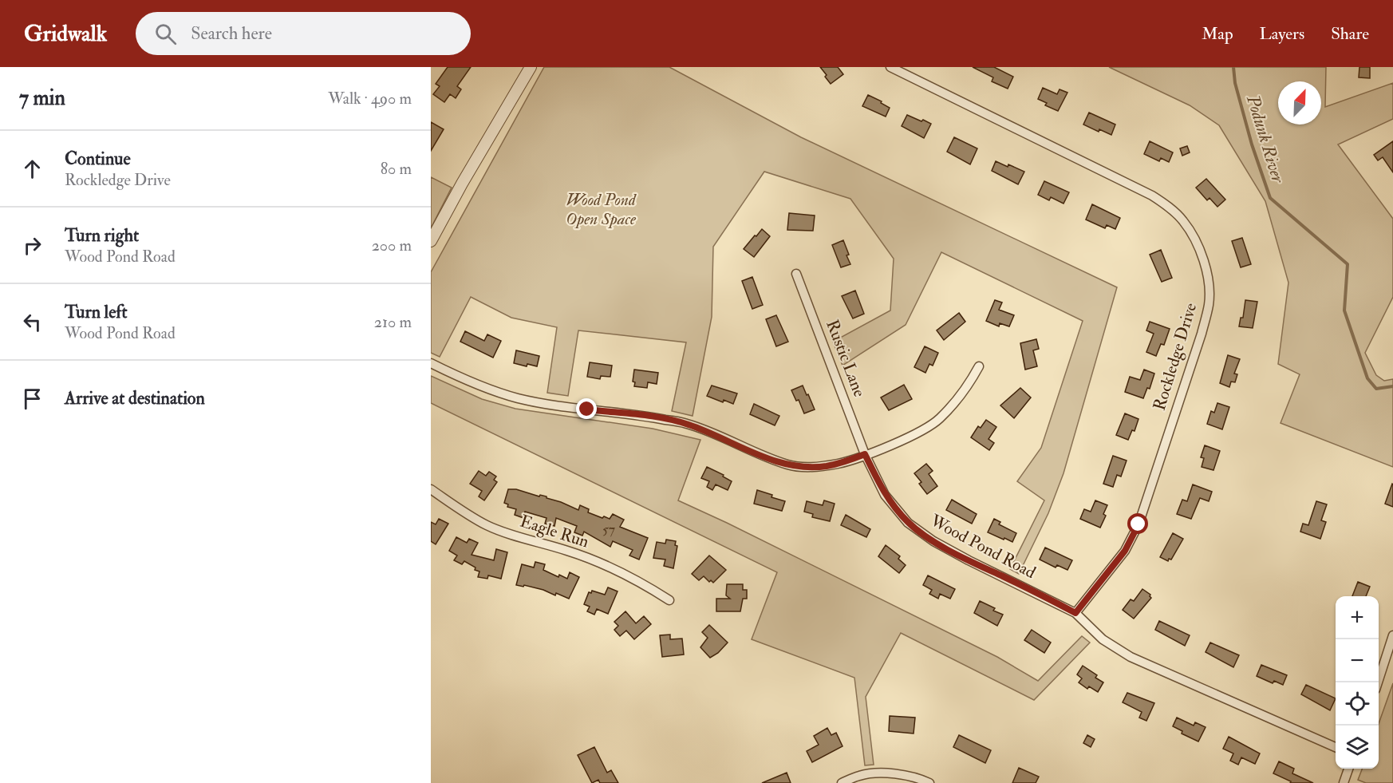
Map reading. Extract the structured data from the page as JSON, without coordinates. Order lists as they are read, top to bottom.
{
  "streets": {
    "street": [
      "Rockledge Drive",
      "Rustic Lane",
      "Eagle Run",
      "Wood Pond Road"
    ]
  },
  "crossings": [
    ["Rockledge Drive", "Wood Pond Road"],
    ["Rustic Lane", "Wood Pond Road"]
  ],
  "water": ["Podunk River"],
  "parks": ["Wood Pond Open Space"],
  "house_numbers": ["57"],
  "north": "top right",
  "page": {
    "header": "Gridwalk",
    "search": "Search here",
    "nav": ["Map", "Layers", "Share"],
    "heading": ["7 min", "Walk · 490 m"],
    "list": [
      ["Continue", "Rockledge Drive", "80 m"],
      ["Turn right", "Wood Pond Road", "200 m"],
      ["Turn left", "Wood Pond Road", "210 m"],
      "Arrive at destination"
    ],
    "map_buttons": ["+", "−"]
  }
}
